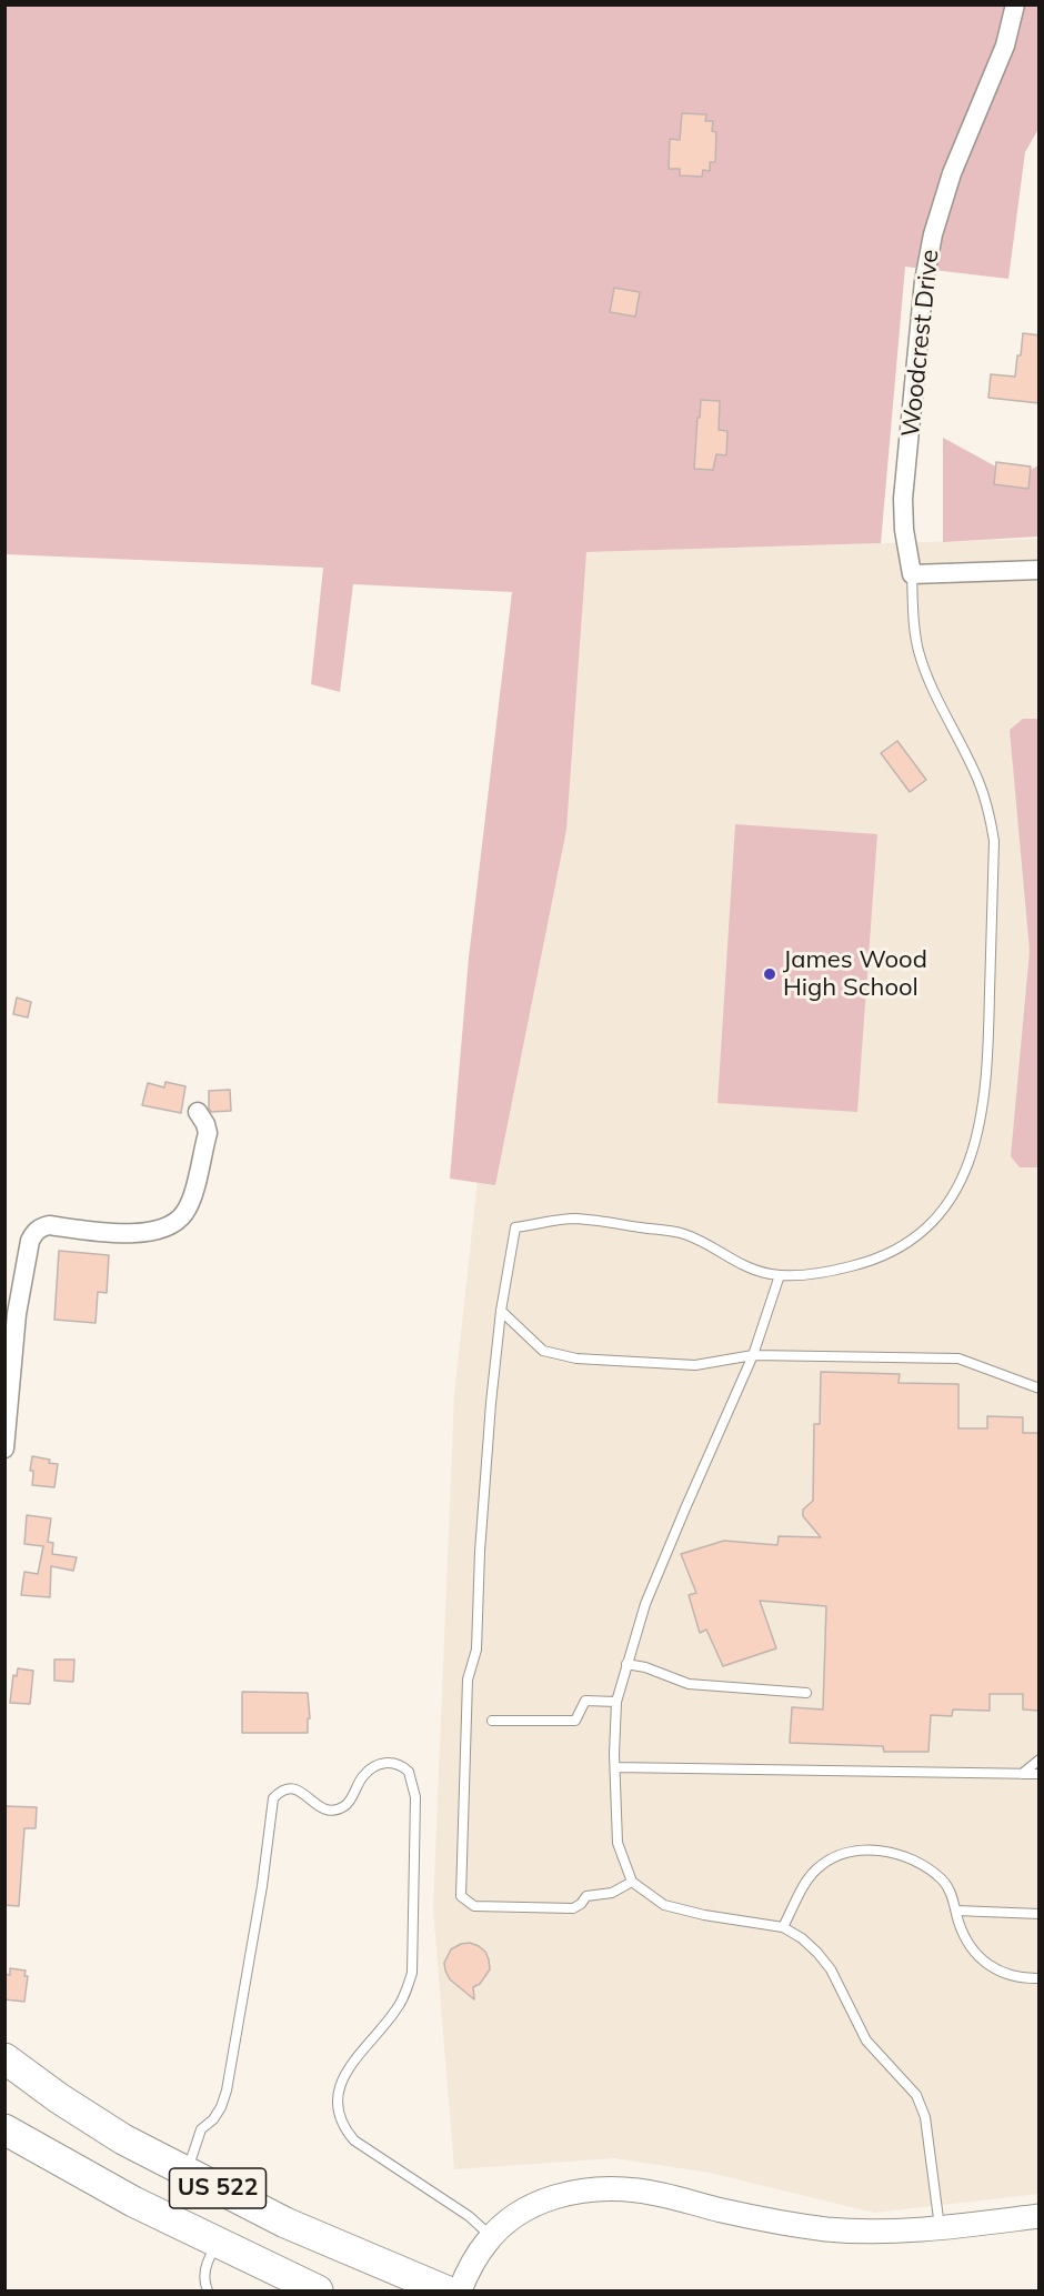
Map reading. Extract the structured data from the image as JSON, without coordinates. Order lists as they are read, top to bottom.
{
  "streets": {
    "highway": ["US 522"],
    "street": ["Woodcrest Drive"]
  },
  "places": ["James Wood High School"]
}
